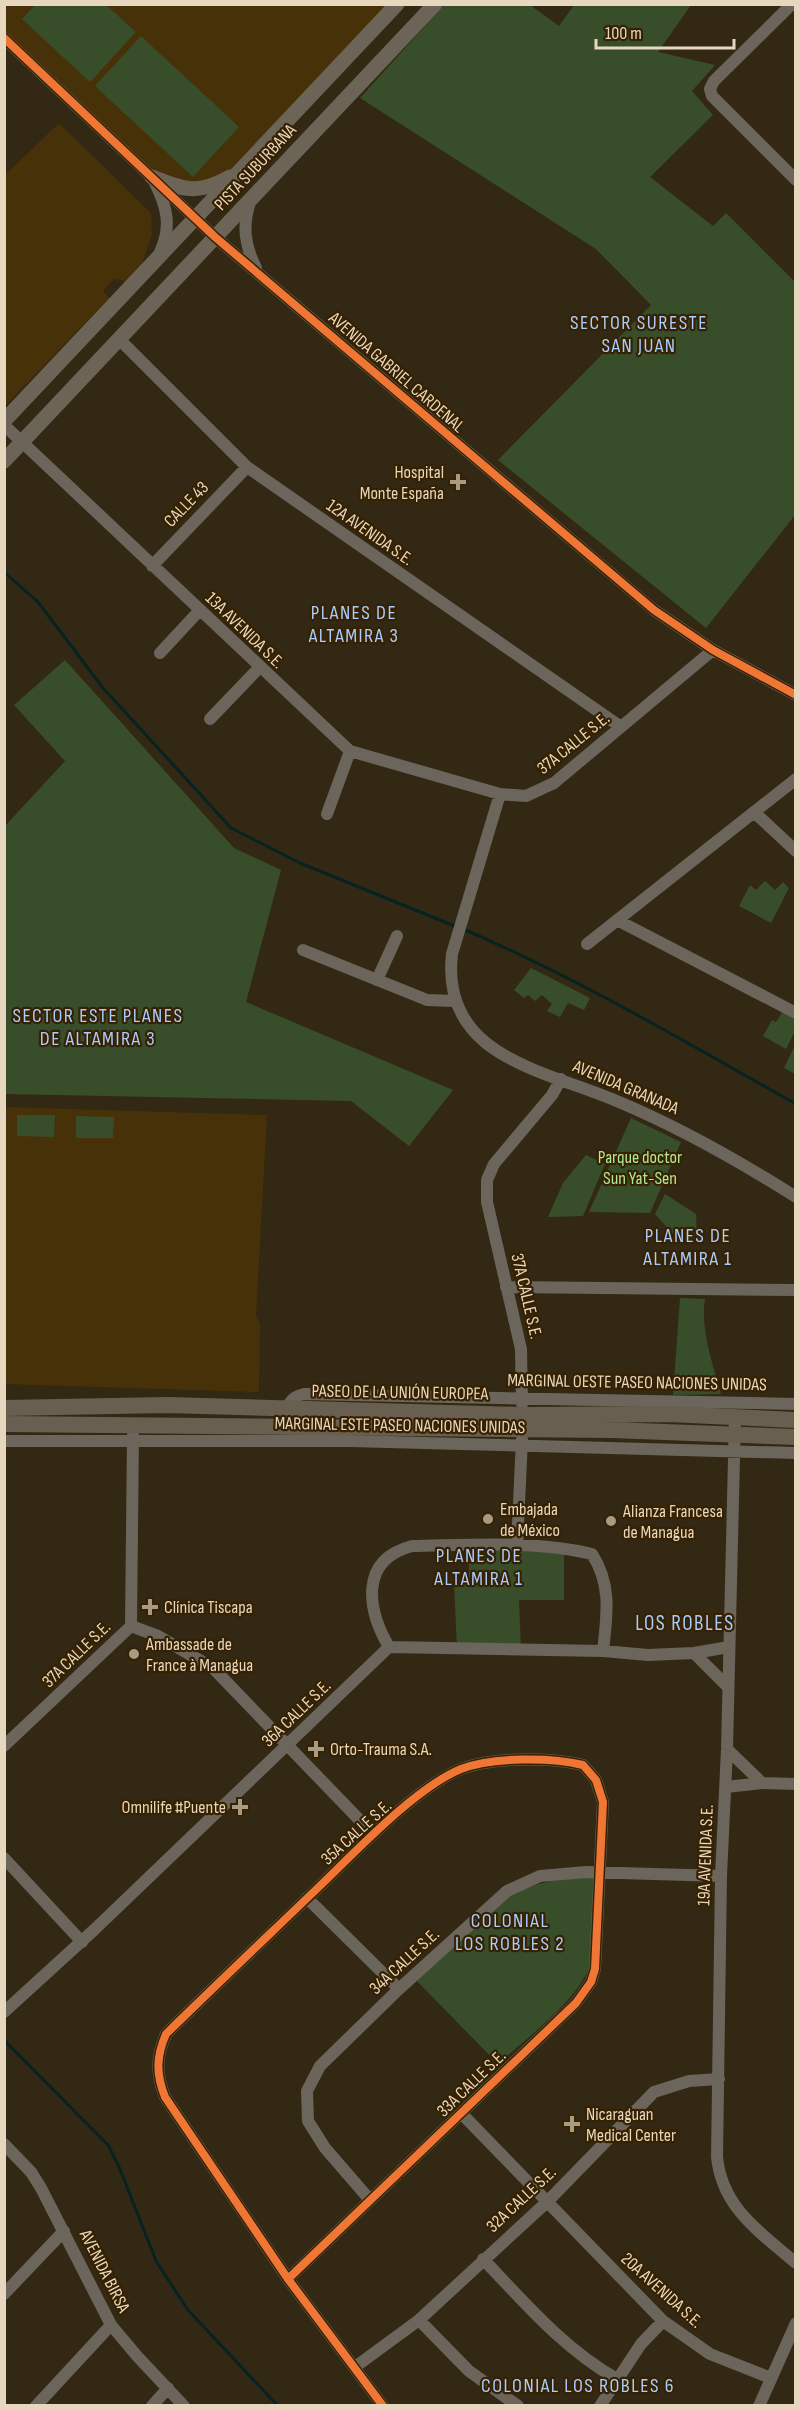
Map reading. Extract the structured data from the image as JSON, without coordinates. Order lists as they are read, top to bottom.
{
  "streets": {
    "highway": ["PASEO DE LA UNIÓN EUROPEA"],
    "main road": ["PISTA SUBURBANA"],
    "street": [
      "AVENIDA GABRIEL CARDENAL",
      "CALLE 43",
      "12A AVENIDA S.E.",
      "13A AVENIDA S.E.",
      "37A CALLE S.E.",
      "AVENIDA GRANADA",
      "MARGINAL OESTE PASEO NACIONES UNIDAS",
      "MARGINAL ESTE PASEO NACIONES UNIDAS",
      "36A CALLE S.E.",
      "35A CALLE S.E.",
      "19A AVENIDA S.E.",
      "34A CALLE S.E.",
      "33A CALLE S.E.",
      "32A CALLE S.E.",
      "AVENIDA BIRSA",
      "20A AVENIDA S.E."
    ]
  },
  "crossings": [
    ["PISTA SUBURBANA", "AVENIDA GABRIEL CARDENAL"],
    ["PISTA SUBURBANA", "12A AVENIDA S.E."],
    ["PISTA SUBURBANA", "13A AVENIDA S.E."],
    ["AVENIDA GABRIEL CARDENAL", "37A CALLE S.E."],
    ["CALLE 43", "12A AVENIDA S.E."],
    ["CALLE 43", "13A AVENIDA S.E."],
    ["12A AVENIDA S.E.", "37A CALLE S.E."],
    ["13A AVENIDA S.E.", "37A CALLE S.E."],
    ["37A CALLE S.E.", "AVENIDA GRANADA"],
    ["37A CALLE S.E.", "MARGINAL OESTE PASEO NACIONES UNIDAS"],
    ["37A CALLE S.E.", "PASEO DE LA UNIÓN EUROPEA"],
    ["37A CALLE S.E.", "MARGINAL ESTE PASEO NACIONES UNIDAS"],
    ["MARGINAL OESTE PASEO NACIONES UNIDAS", "PASEO DE LA UNIÓN EUROPEA"],
    ["PASEO DE LA UNIÓN EUROPEA", "MARGINAL ESTE PASEO NACIONES UNIDAS"],
    ["PASEO DE LA UNIÓN EUROPEA", "19A AVENIDA S.E."],
    ["35A CALLE S.E.", "34A CALLE S.E."],
    ["35A CALLE S.E.", "33A CALLE S.E."],
    ["19A AVENIDA S.E.", "34A CALLE S.E."],
    ["19A AVENIDA S.E.", "32A CALLE S.E."],
    ["34A CALLE S.E.", "33A CALLE S.E."],
    ["33A CALLE S.E.", "20A AVENIDA S.E."],
    ["32A CALLE S.E.", "20A AVENIDA S.E."]
  ],
  "districts": [
    "SECTOR SURESTE SAN JUAN",
    "PLANES DE ALTAMIRA 3",
    "SECTOR ESTE PLANES DE ALTAMIRA 3",
    "PLANES DE ALTAMIRA 1",
    "PLANES DE ALTAMIRA 1",
    "LOS ROBLES",
    "COLONIAL LOS ROBLES 2",
    "COLONIAL LOS ROBLES 6"
  ],
  "parks": ["Parque doctor Sun Yat-Sen"],
  "places": {
    "health": [
      "Hospital Monte España",
      "Clínica Tiscapa",
      "Orto-Trauma S.A.",
      "Omnilife #Puente",
      "Nicaraguan Medical Center"
    ],
    "other": ["Embajada de México", "Alianza Francesa de Managua", "Ambassade de France à Managua"]
  },
  "scale_bar": "100 m"
}
